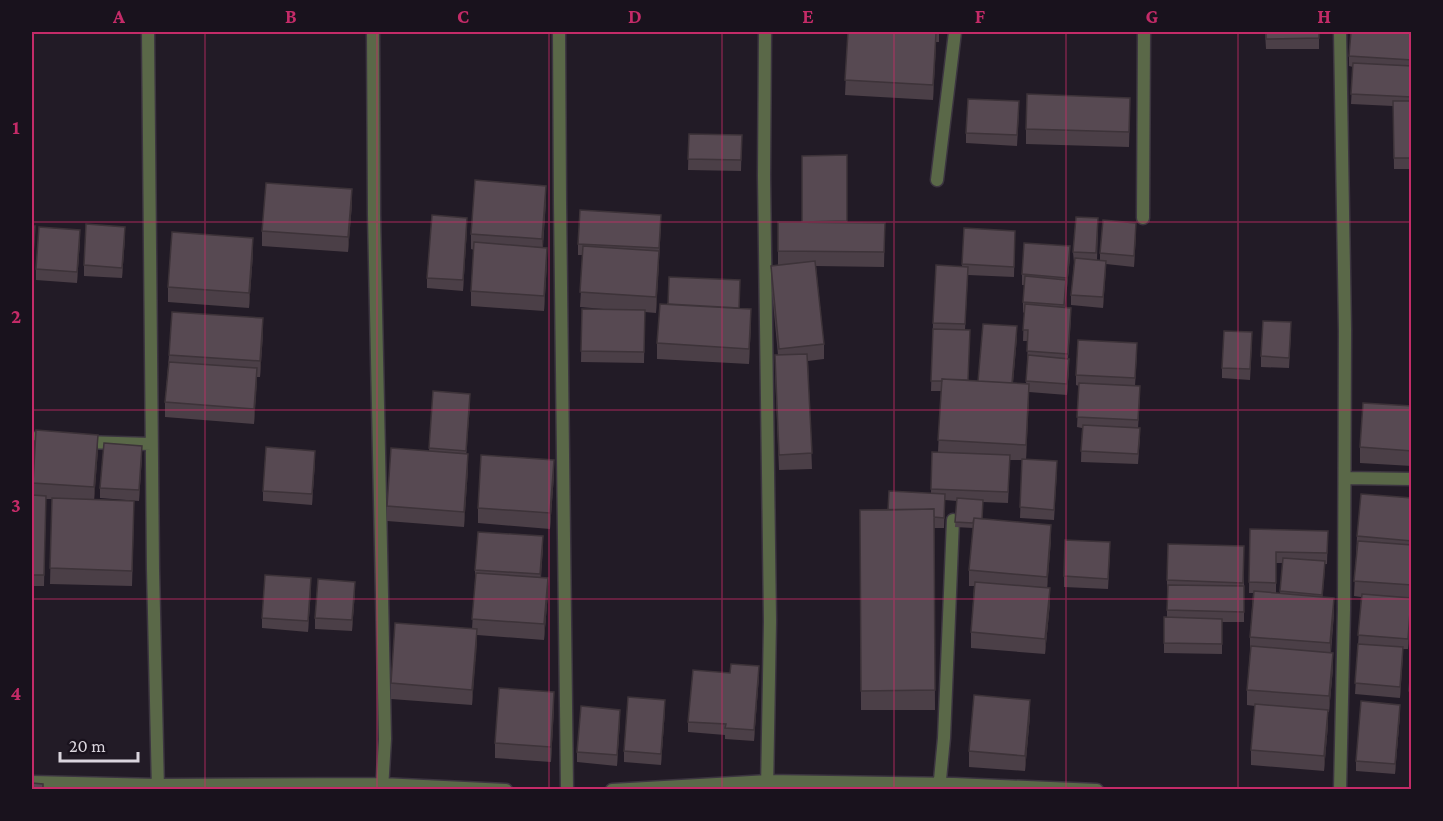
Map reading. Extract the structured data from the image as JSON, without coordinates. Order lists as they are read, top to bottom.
{
  "scale_bar": "20 m",
  "grid": {
    "columns": [
      "A",
      "B",
      "C",
      "D",
      "E",
      "F",
      "G",
      "H"
    ],
    "rows": [
      "1",
      "2",
      "3",
      "4"
    ]
  }
}
